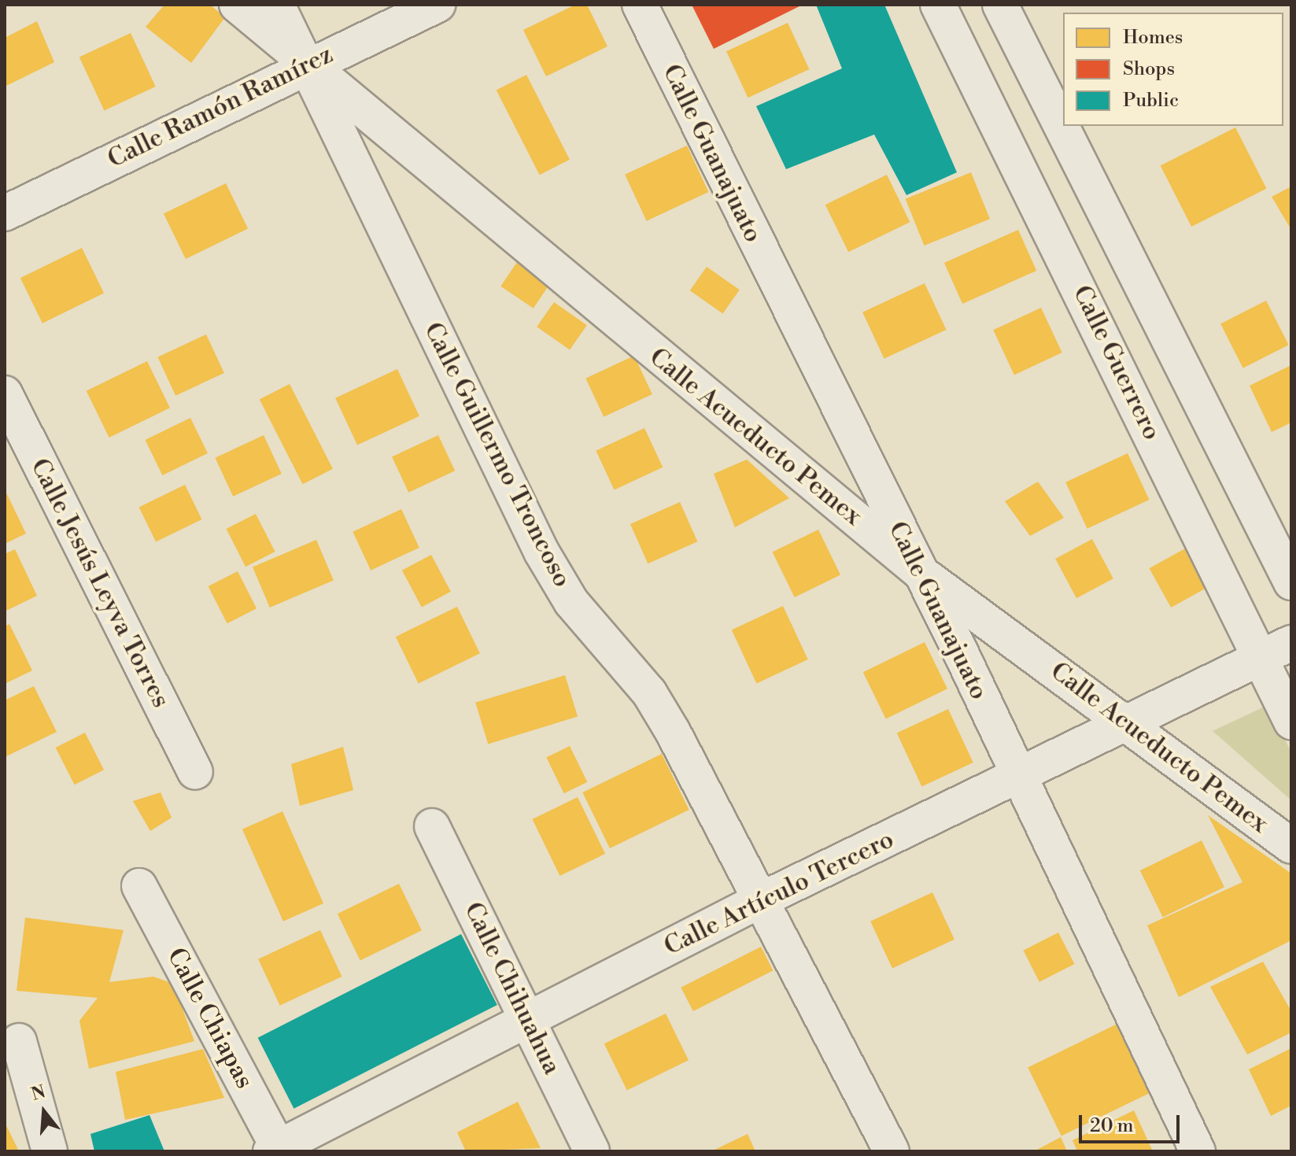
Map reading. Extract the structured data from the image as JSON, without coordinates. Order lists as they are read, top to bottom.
{
  "streets": {
    "street": [
      "Calle Ramón Ramírez",
      "Calle Guanajuato",
      "Calle Guerrero",
      "Calle Acueducto Pemex",
      "Calle Guillermo Troncoso",
      "Calle Jesús Leyva Torres",
      "Calle Artículo Tercero",
      "Calle Chihuahua",
      "Calle Chiapas"
    ]
  },
  "crossings": [
    ["Calle Ramón Ramírez", "Calle Acueducto Pemex"],
    ["Calle Ramón Ramírez", "Calle Guillermo Troncoso"],
    ["Calle Guanajuato", "Calle Acueducto Pemex"],
    ["Calle Guanajuato", "Calle Artículo Tercero"],
    ["Calle Guerrero", "Calle Artículo Tercero"],
    ["Calle Acueducto Pemex", "Calle Guillermo Troncoso"],
    ["Calle Acueducto Pemex", "Calle Artículo Tercero"],
    ["Calle Guillermo Troncoso", "Calle Artículo Tercero"],
    ["Calle Artículo Tercero", "Calle Chihuahua"],
    ["Calle Artículo Tercero", "Calle Chiapas"]
  ],
  "legend": ["Homes", "Shops", "Public"],
  "scale_bar": "20 m",
  "north": "top"
}
